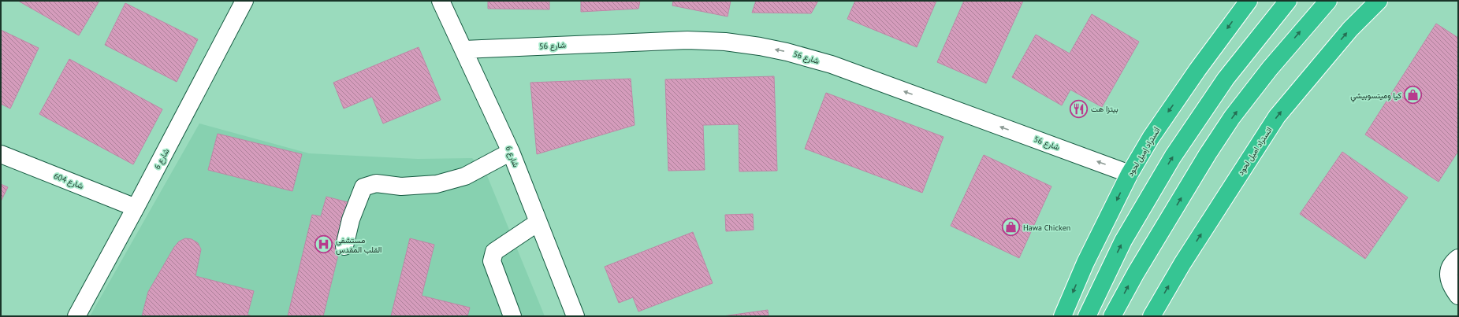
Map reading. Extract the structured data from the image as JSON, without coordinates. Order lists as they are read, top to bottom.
{
  "streets": {
    "highway": ["اتستراد اميل لحود", "أتستراد إميل لحود"],
    "street": ["شارع 56", "شارع 6", "شارع 604"]
  },
  "crossings": [
    ["شارع 56", "أتستراد إميل لحود"],
    ["شارع 56", "شارع 6"],
    ["شارع 6", "شارع 604"]
  ],
  "one_way": ["شارع 56"],
  "places": {
    "shop": ["كيا وميتسوبيشي", "Hawa Chicken"],
    "restaurant": ["بيتزا هت"],
    "hospital": ["مستشفى القلب المقدس"]
  }
}
